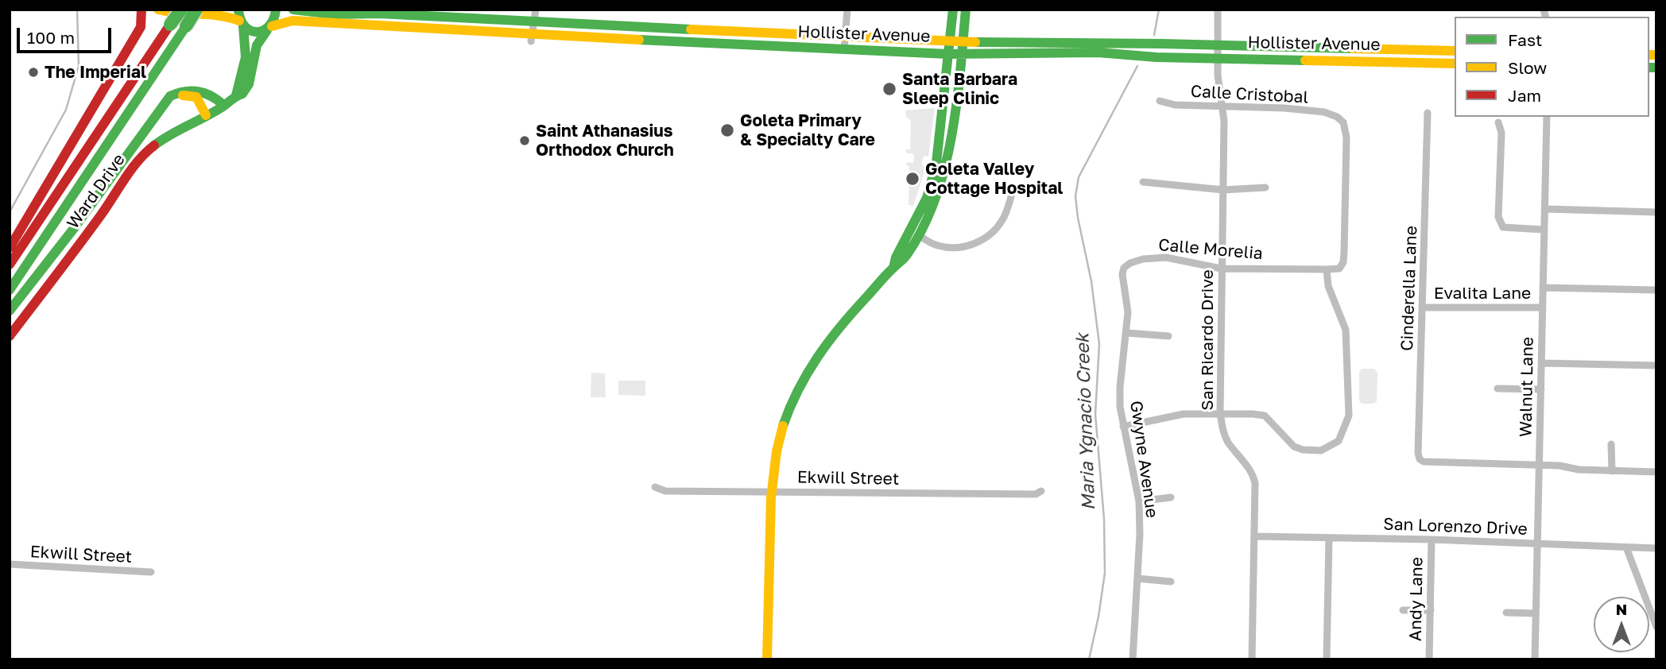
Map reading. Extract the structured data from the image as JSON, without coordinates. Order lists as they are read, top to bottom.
{
  "streets": {
    "main road": ["Hollister Avenue", "Ward Drive"],
    "street": [
      "Calle Cristobal",
      "Calle Morelia",
      "Cinderella Lane",
      "Evalita Lane",
      "San Ricardo Drive",
      "Walnut Lane",
      "Gwyne Avenue",
      "Ekwill Street",
      "San Lorenzo Drive",
      "Andy Lane"
    ]
  },
  "crossings": [
    ["Hollister Avenue", "Ward Drive"],
    ["Hollister Avenue", "San Ricardo Drive"],
    ["Calle Cristobal", "San Ricardo Drive"],
    ["Calle Morelia", "San Ricardo Drive"],
    ["Calle Morelia", "Gwyne Avenue"],
    ["Cinderella Lane", "Evalita Lane"],
    ["Cinderella Lane", "Walnut Lane"],
    ["Evalita Lane", "Walnut Lane"],
    ["San Ricardo Drive", "San Lorenzo Drive"],
    ["Walnut Lane", "San Lorenzo Drive"],
    ["San Lorenzo Drive", "Andy Lane"]
  ],
  "water": ["Maria Ygnacio Creek"],
  "places": [
    "The Imperial",
    "Santa Barbara Sleep Clinic",
    "Goleta Primary & Specialty Care",
    "Saint Athanasius Orthodox Church",
    "Goleta Valley Cottage Hospital"
  ],
  "legend": ["Fast", "Slow", "Jam"],
  "scale_bar": "100 m",
  "north": "top"
}
